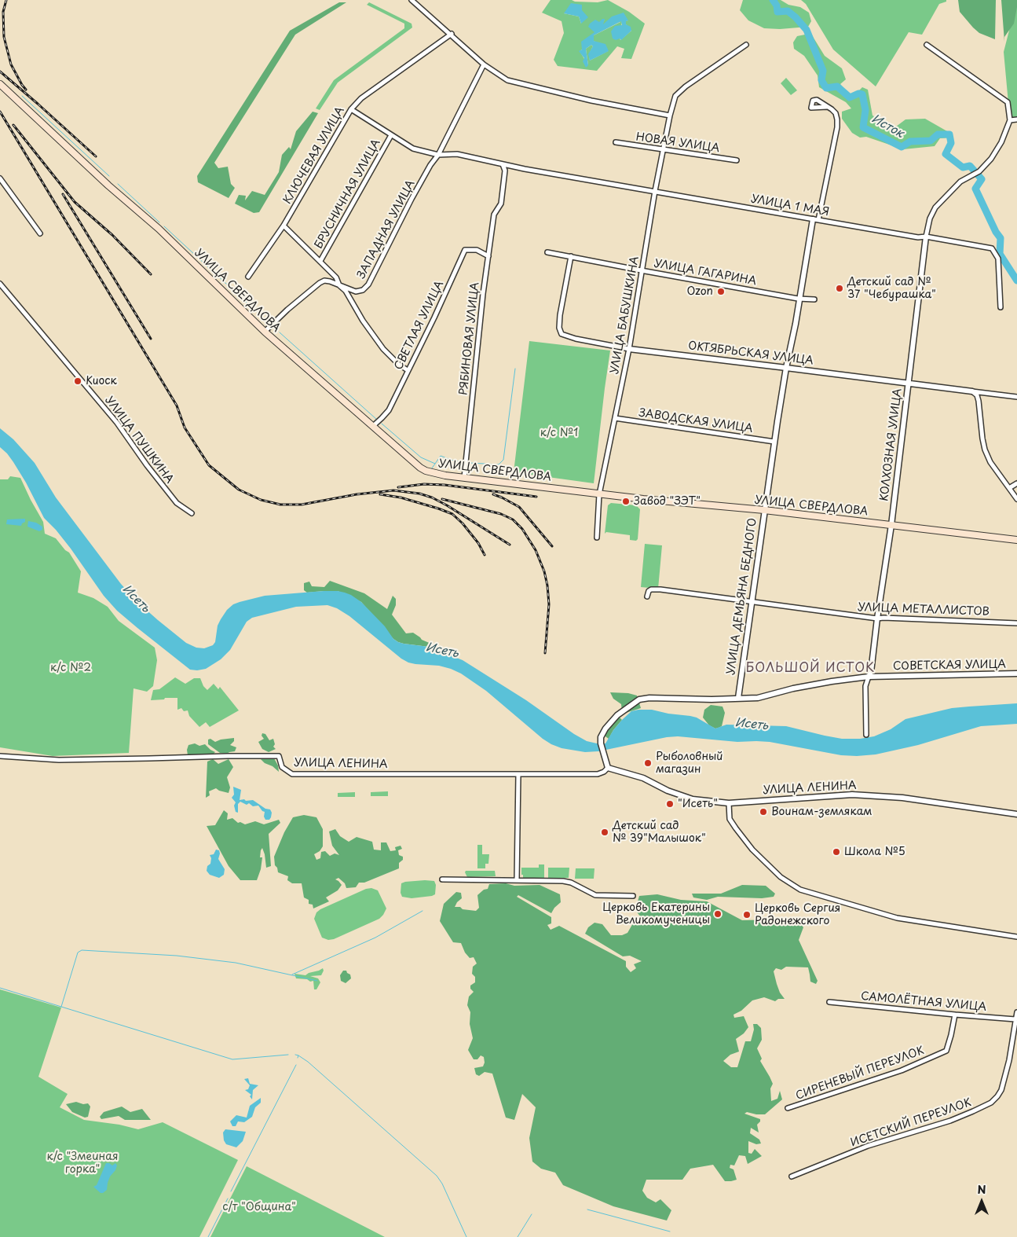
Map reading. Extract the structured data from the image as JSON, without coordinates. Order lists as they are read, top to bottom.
{
  "streets": {
    "main road": ["УЛИЦА СВЕРДЛОВА"],
    "street": [
      "НОВАЯ УЛИЦА",
      "КЛЮЧЕВАЯ УЛИЦА",
      "БРУСНИЧНАЯ УЛИЦА",
      "УЛИЦА 1 МАЯ",
      "ЗАПАДНАЯ УЛИЦА",
      "УЛИЦА ГАГАРИНА",
      "УЛИЦА БАБУШКИНА",
      "СВЕТЛАЯ УЛИЦА",
      "РЯБИНОВАЯ УЛИЦА",
      "ОКТЯБРЬСКАЯ УЛИЦА",
      "ЗАВОДСКАЯ УЛИЦА",
      "УЛИЦА ПУШКИНА",
      "КОЛХОЗНАЯ УЛИЦА",
      "УЛИЦА ДЕМЬЯНА БЕДНОГО",
      "УЛИЦА МЕТАЛЛИСТОВ",
      "СОВЕТСКАЯ УЛИЦА",
      "УЛИЦА ЛЕНИНА",
      "САМОЛЁТНАЯ УЛИЦА",
      "СИРЕНЕВЫЙ ПЕРЕУЛОК",
      "ИСЕТСКИЙ ПЕРЕУЛОК"
    ]
  },
  "crossings": [
    ["НОВАЯ УЛИЦА", "УЛИЦА БАБУШКИНА"],
    ["КЛЮЧЕВАЯ УЛИЦА", "УЛИЦА 1 МАЯ"],
    ["БРУСНИЧНАЯ УЛИЦА", "УЛИЦА 1 МАЯ"],
    ["УЛИЦА 1 МАЯ", "ЗАПАДНАЯ УЛИЦА"],
    ["УЛИЦА 1 МАЯ", "УЛИЦА БАБУШКИНА"],
    ["УЛИЦА 1 МАЯ", "РЯБИНОВАЯ УЛИЦА"],
    ["УЛИЦА 1 МАЯ", "КОЛХОЗНАЯ УЛИЦА"],
    ["УЛИЦА 1 МАЯ", "УЛИЦА ДЕМЬЯНА БЕДНОГО"],
    ["ЗАПАДНАЯ УЛИЦА", "УЛИЦА СВЕРДЛОВА"],
    ["УЛИЦА ГАГАРИНА", "УЛИЦА БАБУШКИНА"],
    ["УЛИЦА ГАГАРИНА", "ОКТЯБРЬСКАЯ УЛИЦА"],
    ["УЛИЦА ГАГАРИНА", "УЛИЦА ДЕМЬЯНА БЕДНОГО"],
    ["УЛИЦА СВЕРДЛОВА", "УЛИЦА БАБУШКИНА"],
    ["УЛИЦА СВЕРДЛОВА", "СВЕТЛАЯ УЛИЦА"],
    ["УЛИЦА СВЕРДЛОВА", "РЯБИНОВАЯ УЛИЦА"],
    ["УЛИЦА СВЕРДЛОВА", "КОЛХОЗНАЯ УЛИЦА"],
    ["УЛИЦА СВЕРДЛОВА", "УЛИЦА ДЕМЬЯНА БЕДНОГО"],
    ["УЛИЦА БАБУШКИНА", "ОКТЯБРЬСКАЯ УЛИЦА"],
    ["УЛИЦА БАБУШКИНА", "ЗАВОДСКАЯ УЛИЦА"],
    ["СВЕТЛАЯ УЛИЦА", "РЯБИНОВАЯ УЛИЦА"],
    ["ОКТЯБРЬСКАЯ УЛИЦА", "КОЛХОЗНАЯ УЛИЦА"],
    ["ОКТЯБРЬСКАЯ УЛИЦА", "УЛИЦА ДЕМЬЯНА БЕДНОГО"],
    ["ЗАВОДСКАЯ УЛИЦА", "УЛИЦА ДЕМЬЯНА БЕДНОГО"],
    ["КОЛХОЗНАЯ УЛИЦА", "УЛИЦА МЕТАЛЛИСТОВ"],
    ["КОЛХОЗНАЯ УЛИЦА", "СОВЕТСКАЯ УЛИЦА"],
    ["УЛИЦА ДЕМЬЯНА БЕДНОГО", "УЛИЦА МЕТАЛЛИСТОВ"],
    ["УЛИЦА ДЕМЬЯНА БЕДНОГО", "СОВЕТСКАЯ УЛИЦА"],
    ["СОВЕТСКАЯ УЛИЦА", "УЛИЦА ЛЕНИНА"],
    ["САМОЛЁТНАЯ УЛИЦА", "СИРЕНЕВЫЙ ПЕРЕУЛОК"],
    ["САМОЛЁТНАЯ УЛИЦА", "ИСЕТСКИЙ ПЕРЕУЛОК"]
  ],
  "districts": ["БОЛЬШОЙ ИСТОК"],
  "water": ["Исток", "Исеть"],
  "parks": [
    "к/с №1",
    "к/с №2",
    "к/с \"Змеиная горка\"",
    "с/т \"Община\""
  ],
  "places": [
    "Детский сад № 37 \"Чебурашка\"",
    "Ozon",
    "Киоск",
    "Завод \"ЗЭТ\"",
    "Рыболовный магазин",
    "\"Исеть\"",
    "Воинам-землякам",
    "Детский сад № 39\"Малышок\"",
    "Школа №5",
    "Церковь Екатерины Великомученицы",
    "Церковь Сергия Радонежского"
  ],
  "north": "top"
}
